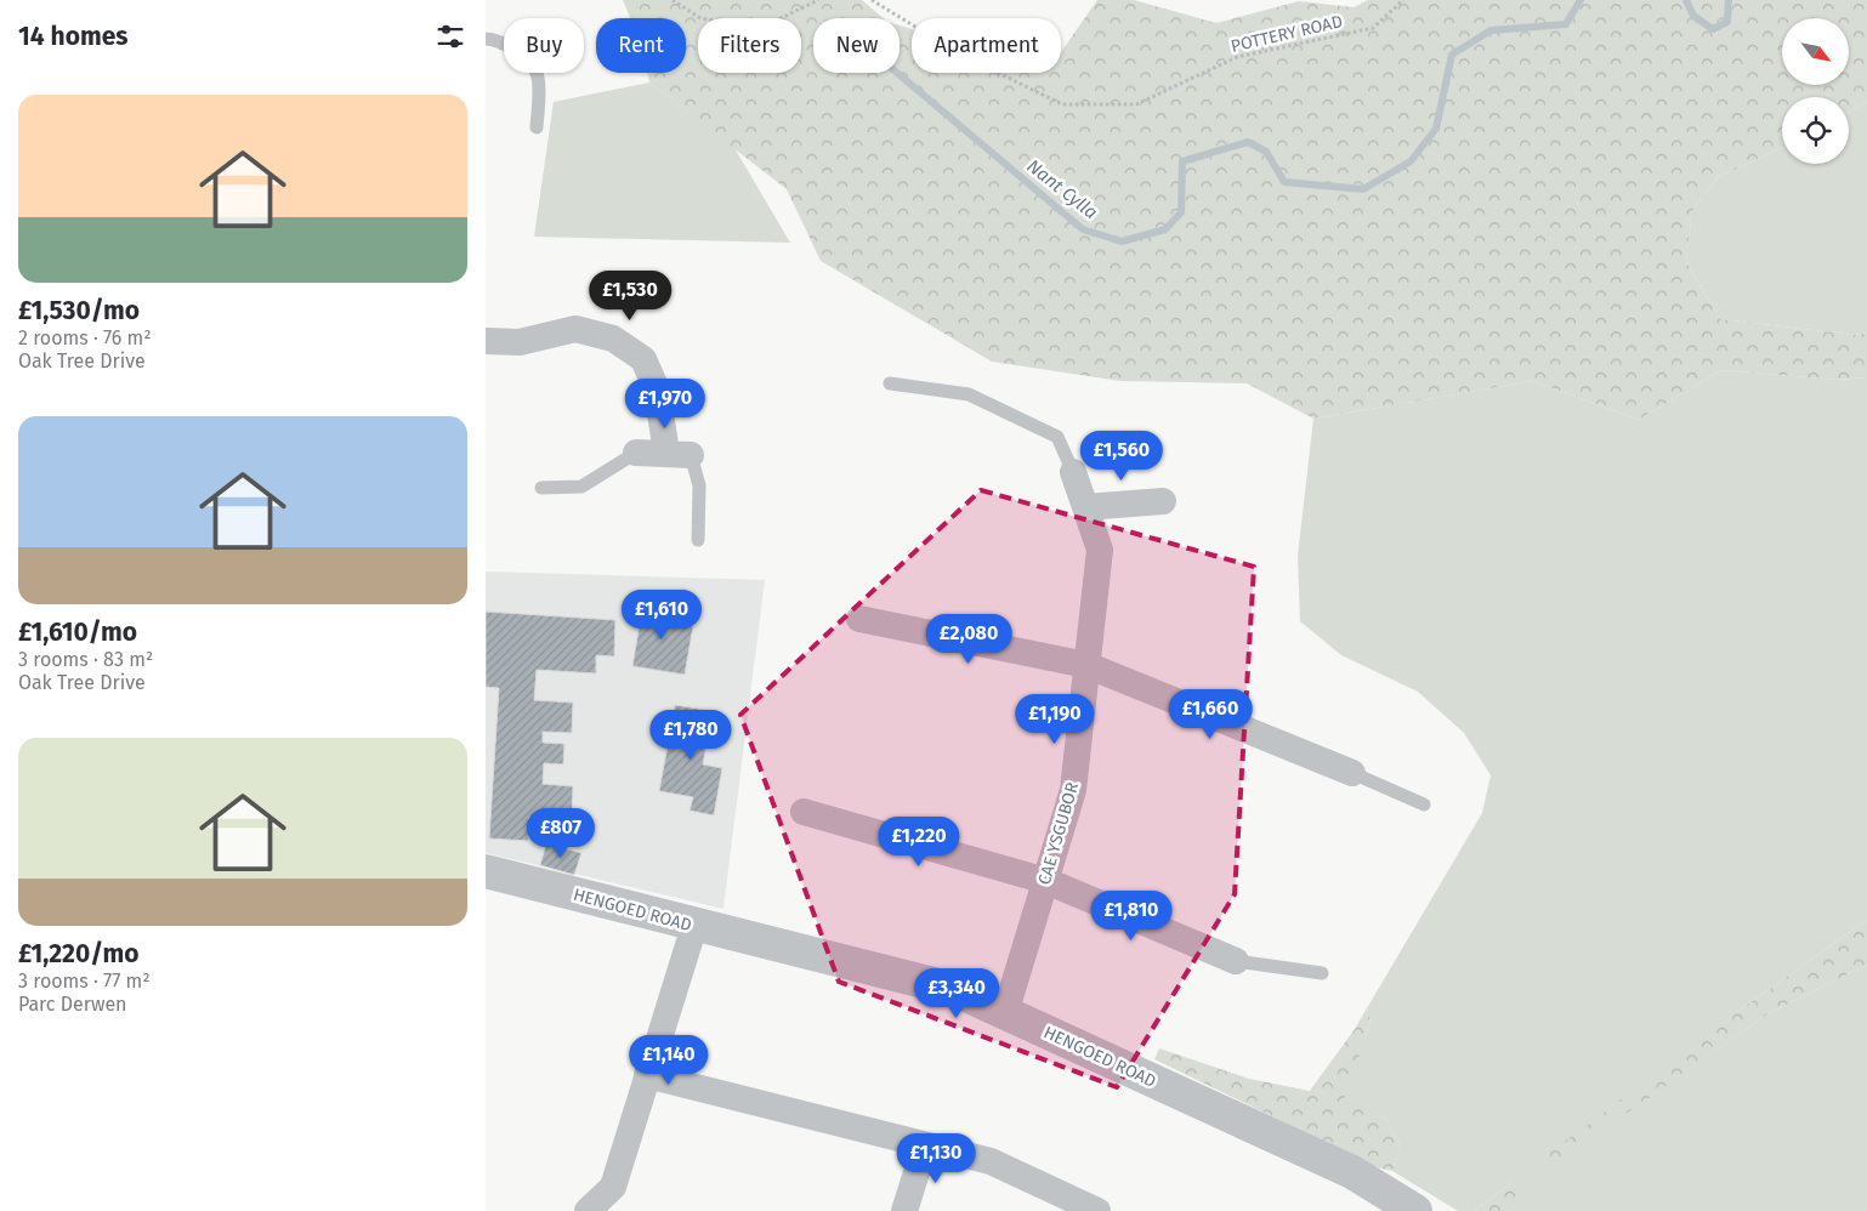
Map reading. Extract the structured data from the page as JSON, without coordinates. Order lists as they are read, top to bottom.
{
  "streets": {
    "street": ["CAE YSGUBOR", "HENGOED ROAD"],
    "path": ["POTTERY ROAD"]
  },
  "crossings": [
    ["CAE YSGUBOR", "HENGOED ROAD"]
  ],
  "water": ["Nant Cylla"],
  "north": "bottom right",
  "page": {
    "heading": "14 homes",
    "chip": [
      "Buy",
      "Rent",
      "Filters",
      "New",
      "Apartment"
    ],
    "list": [
      {
        "name": "£1,530/mo",
        "note": "2 rooms · 76 m² · Oak Tree Drive"
      },
      {
        "name": "£1,610/mo",
        "note": "3 rooms · 83 m² · Oak Tree Drive"
      },
      {
        "name": "£1,220/mo",
        "note": "3 rooms · 77 m² · Parc Derwen"
      }
    ],
    "price": [
      "£1,530",
      "£1,970",
      "£1,560",
      "£1,610",
      "£2,080",
      "£1,660",
      "£1,190",
      "£1,780",
      "£807",
      "£1,220",
      "£1,810",
      "£3,340",
      "£1,140",
      "£1,130"
    ]
  }
}
